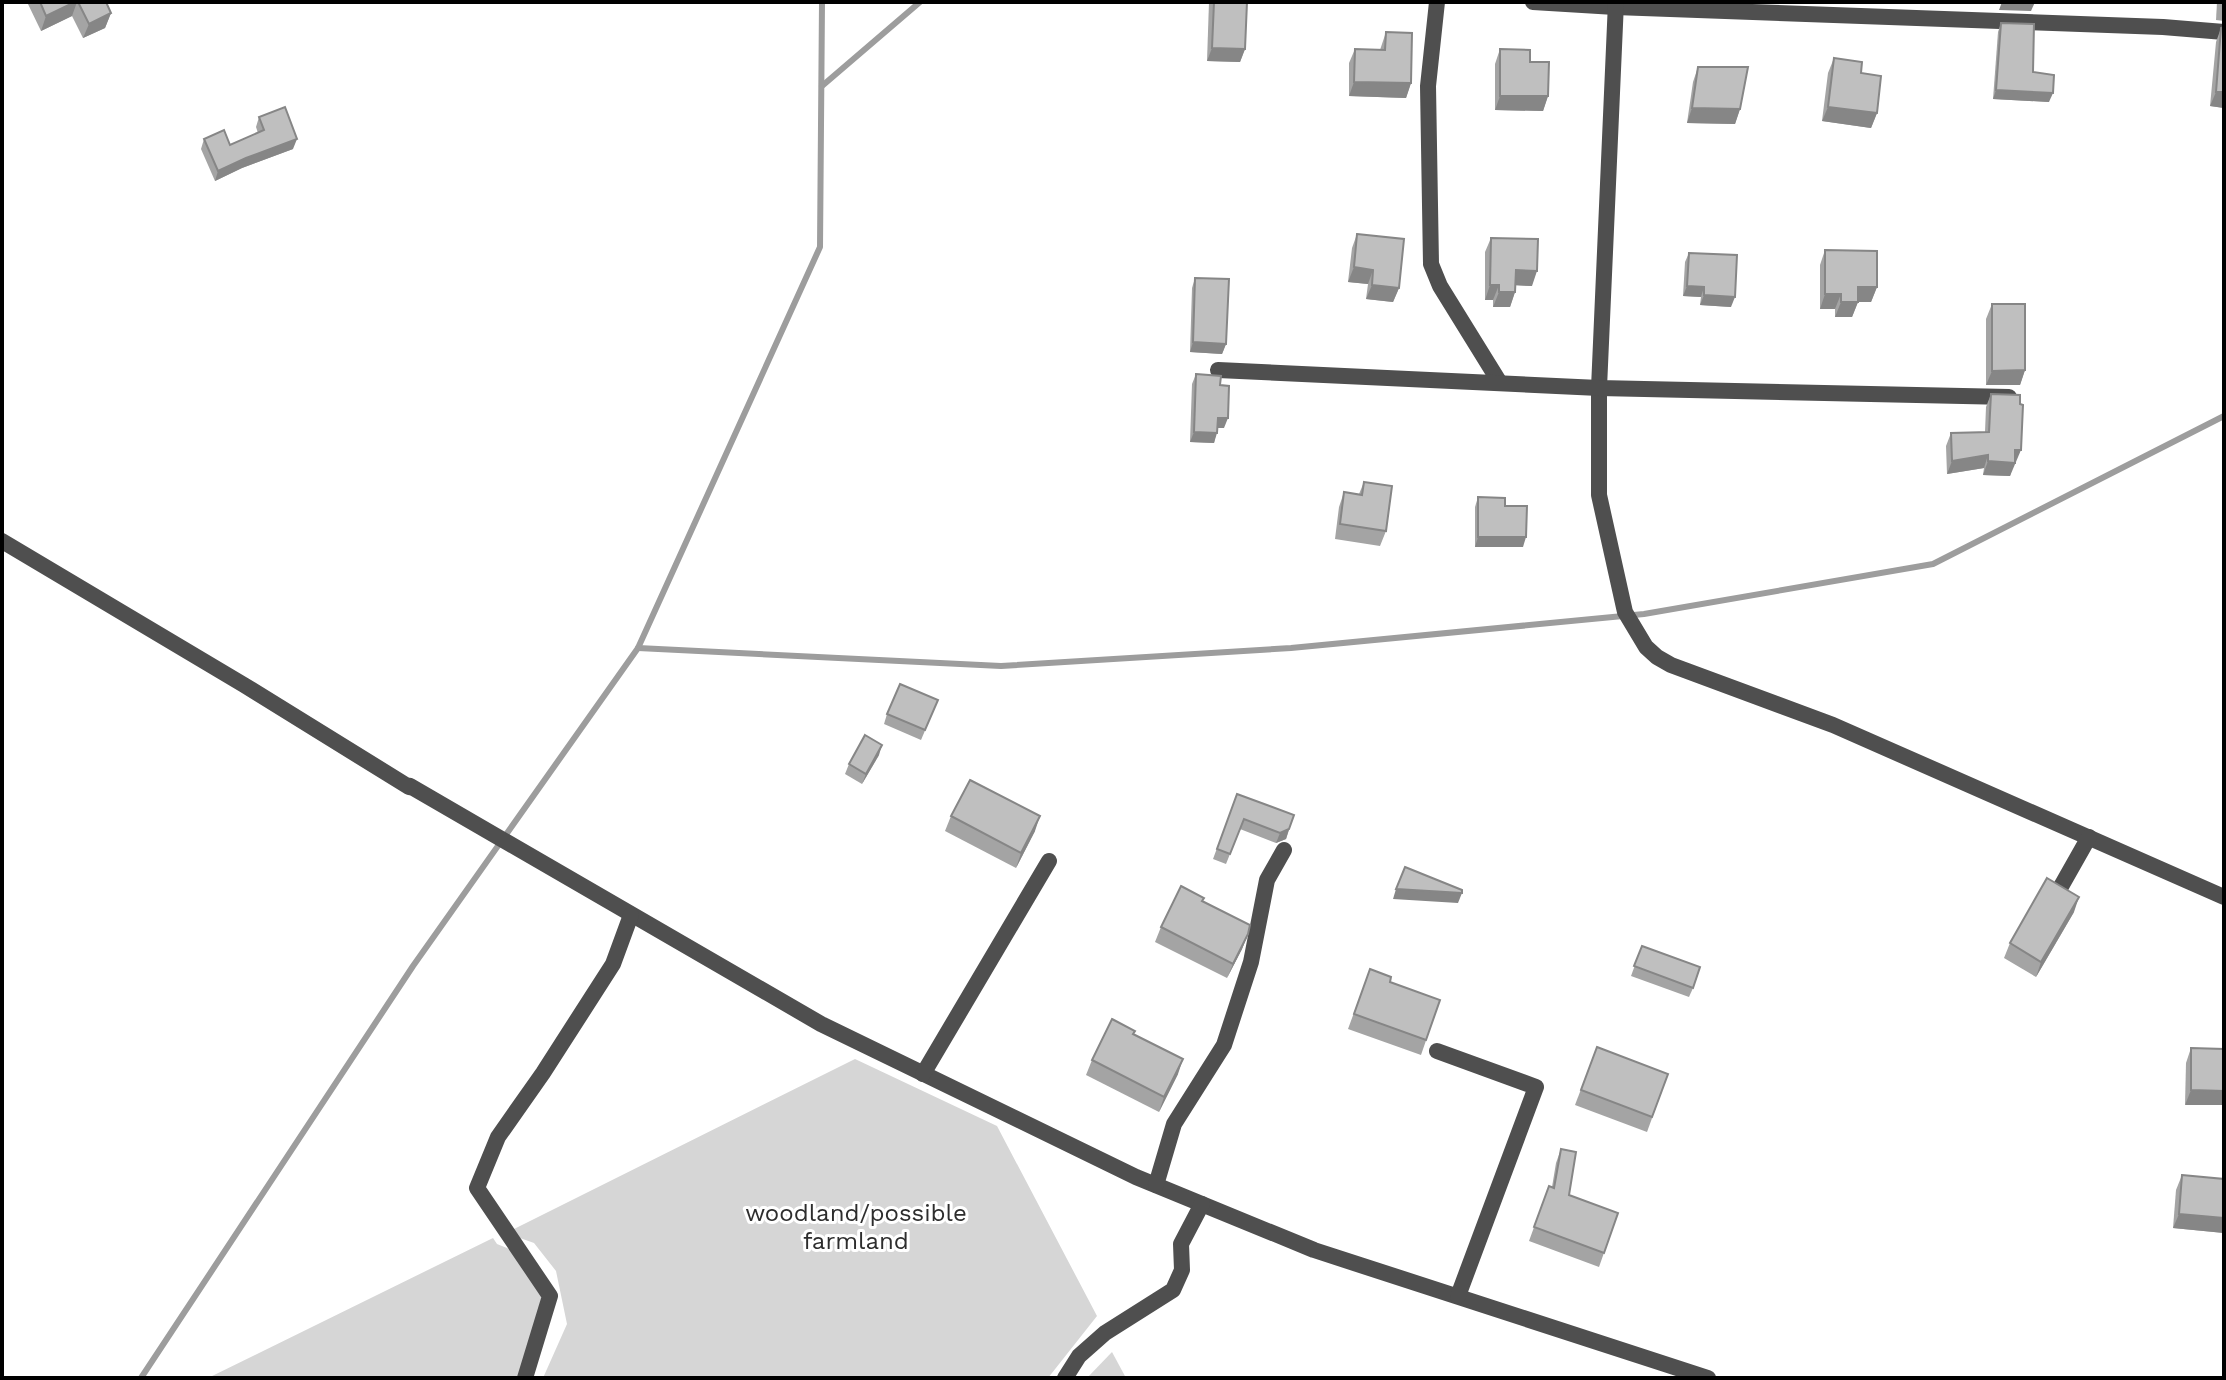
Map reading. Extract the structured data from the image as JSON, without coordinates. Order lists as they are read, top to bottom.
{
  "parks": ["woodland/possible farmland"]
}
